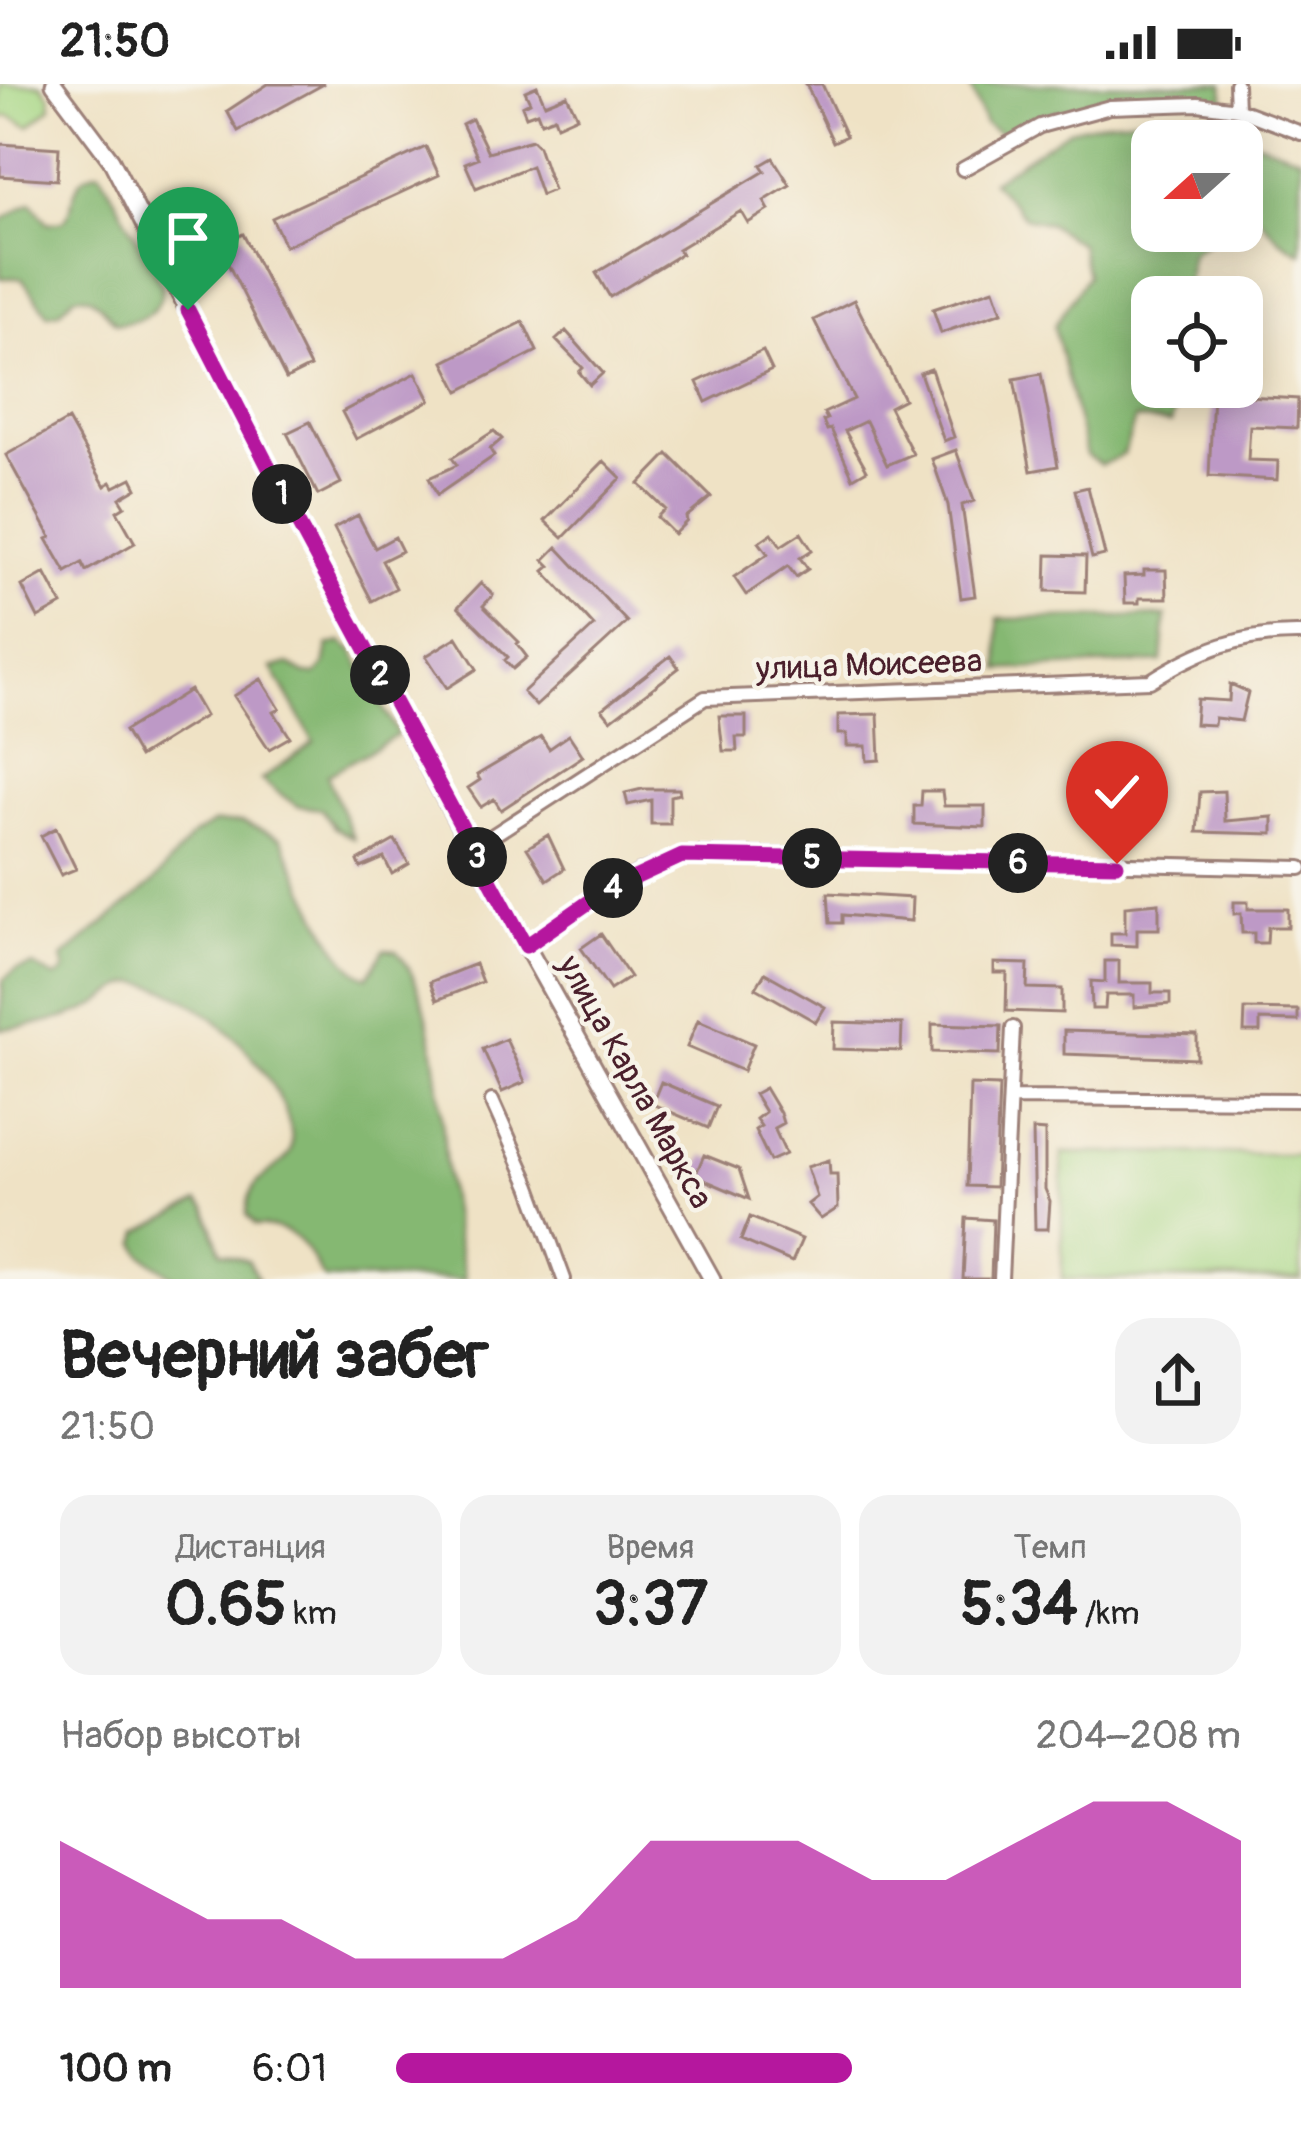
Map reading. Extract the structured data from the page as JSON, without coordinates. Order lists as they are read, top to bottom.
{
  "streets": {
    "street": ["улица Моисеева", "улица Карла Маркса"]
  },
  "crossings": [
    ["улица Моисеева", "улица Карла Маркса"]
  ],
  "north": "left",
  "page": {
    "status": "21:50",
    "pins": [
      "1",
      "2",
      "3",
      "5",
      "6",
      "4"
    ],
    "heading": ["Вечерний забег", "21:50"],
    "stats": [
      ["Дистанция", "0.65 km"],
      ["Время", "3:37"],
      ["Темп", "5:34 /km"]
    ],
    "chart": ["Набор высоты", "204–208 m"],
    "list": [
      {
        "name": "100 m",
        "note": "6:01"
      }
    ]
  }
}
